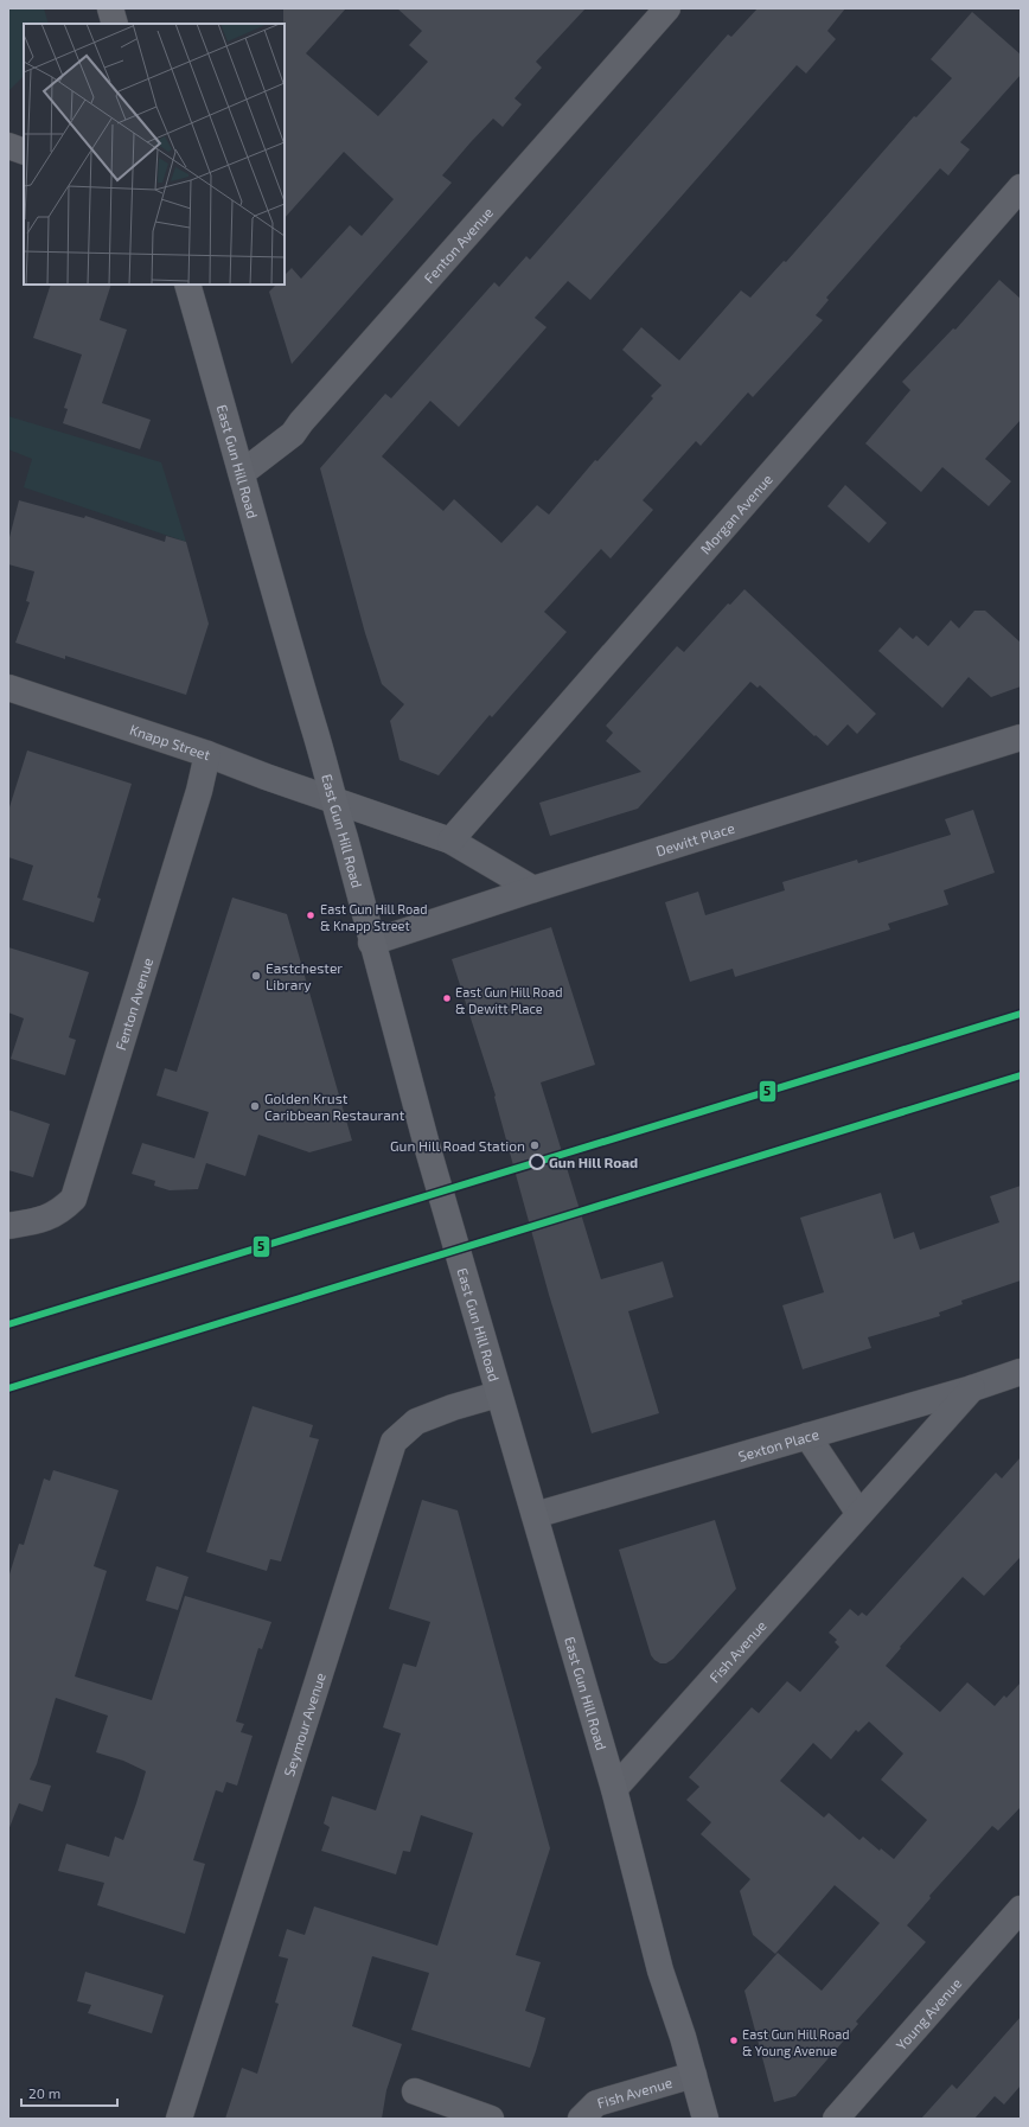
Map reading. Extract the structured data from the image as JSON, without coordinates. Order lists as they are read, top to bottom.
{
  "streets": {
    "main road": ["East Gun Hill Road"],
    "street": [
      "Fenton Avenue",
      "Morgan Avenue",
      "Knapp Street",
      "Dewitt Place",
      "Sexton Place",
      "Fish Avenue",
      "Seymour Avenue",
      "Young Avenue"
    ]
  },
  "crossings": [
    ["Fenton Avenue", "East Gun Hill Road"],
    ["Fenton Avenue", "Knapp Street"],
    ["East Gun Hill Road", "Knapp Street"],
    ["East Gun Hill Road", "Dewitt Place"],
    ["East Gun Hill Road", "Sexton Place"],
    ["East Gun Hill Road", "Fish Avenue"],
    ["East Gun Hill Road", "Seymour Avenue"],
    ["Sexton Place", "Fish Avenue"]
  ],
  "places": [
    "East Gun Hill Road & Knapp Street",
    "Eastchester Library",
    "East Gun Hill Road & Dewitt Place",
    "Golden Krust Caribbean Restaurant",
    "Gun Hill Road Station",
    "Gun Hill Road",
    "East Gun Hill Road & Young Avenue"
  ],
  "lines": ["transit line 5"],
  "scale_bar": "20 m"
}
